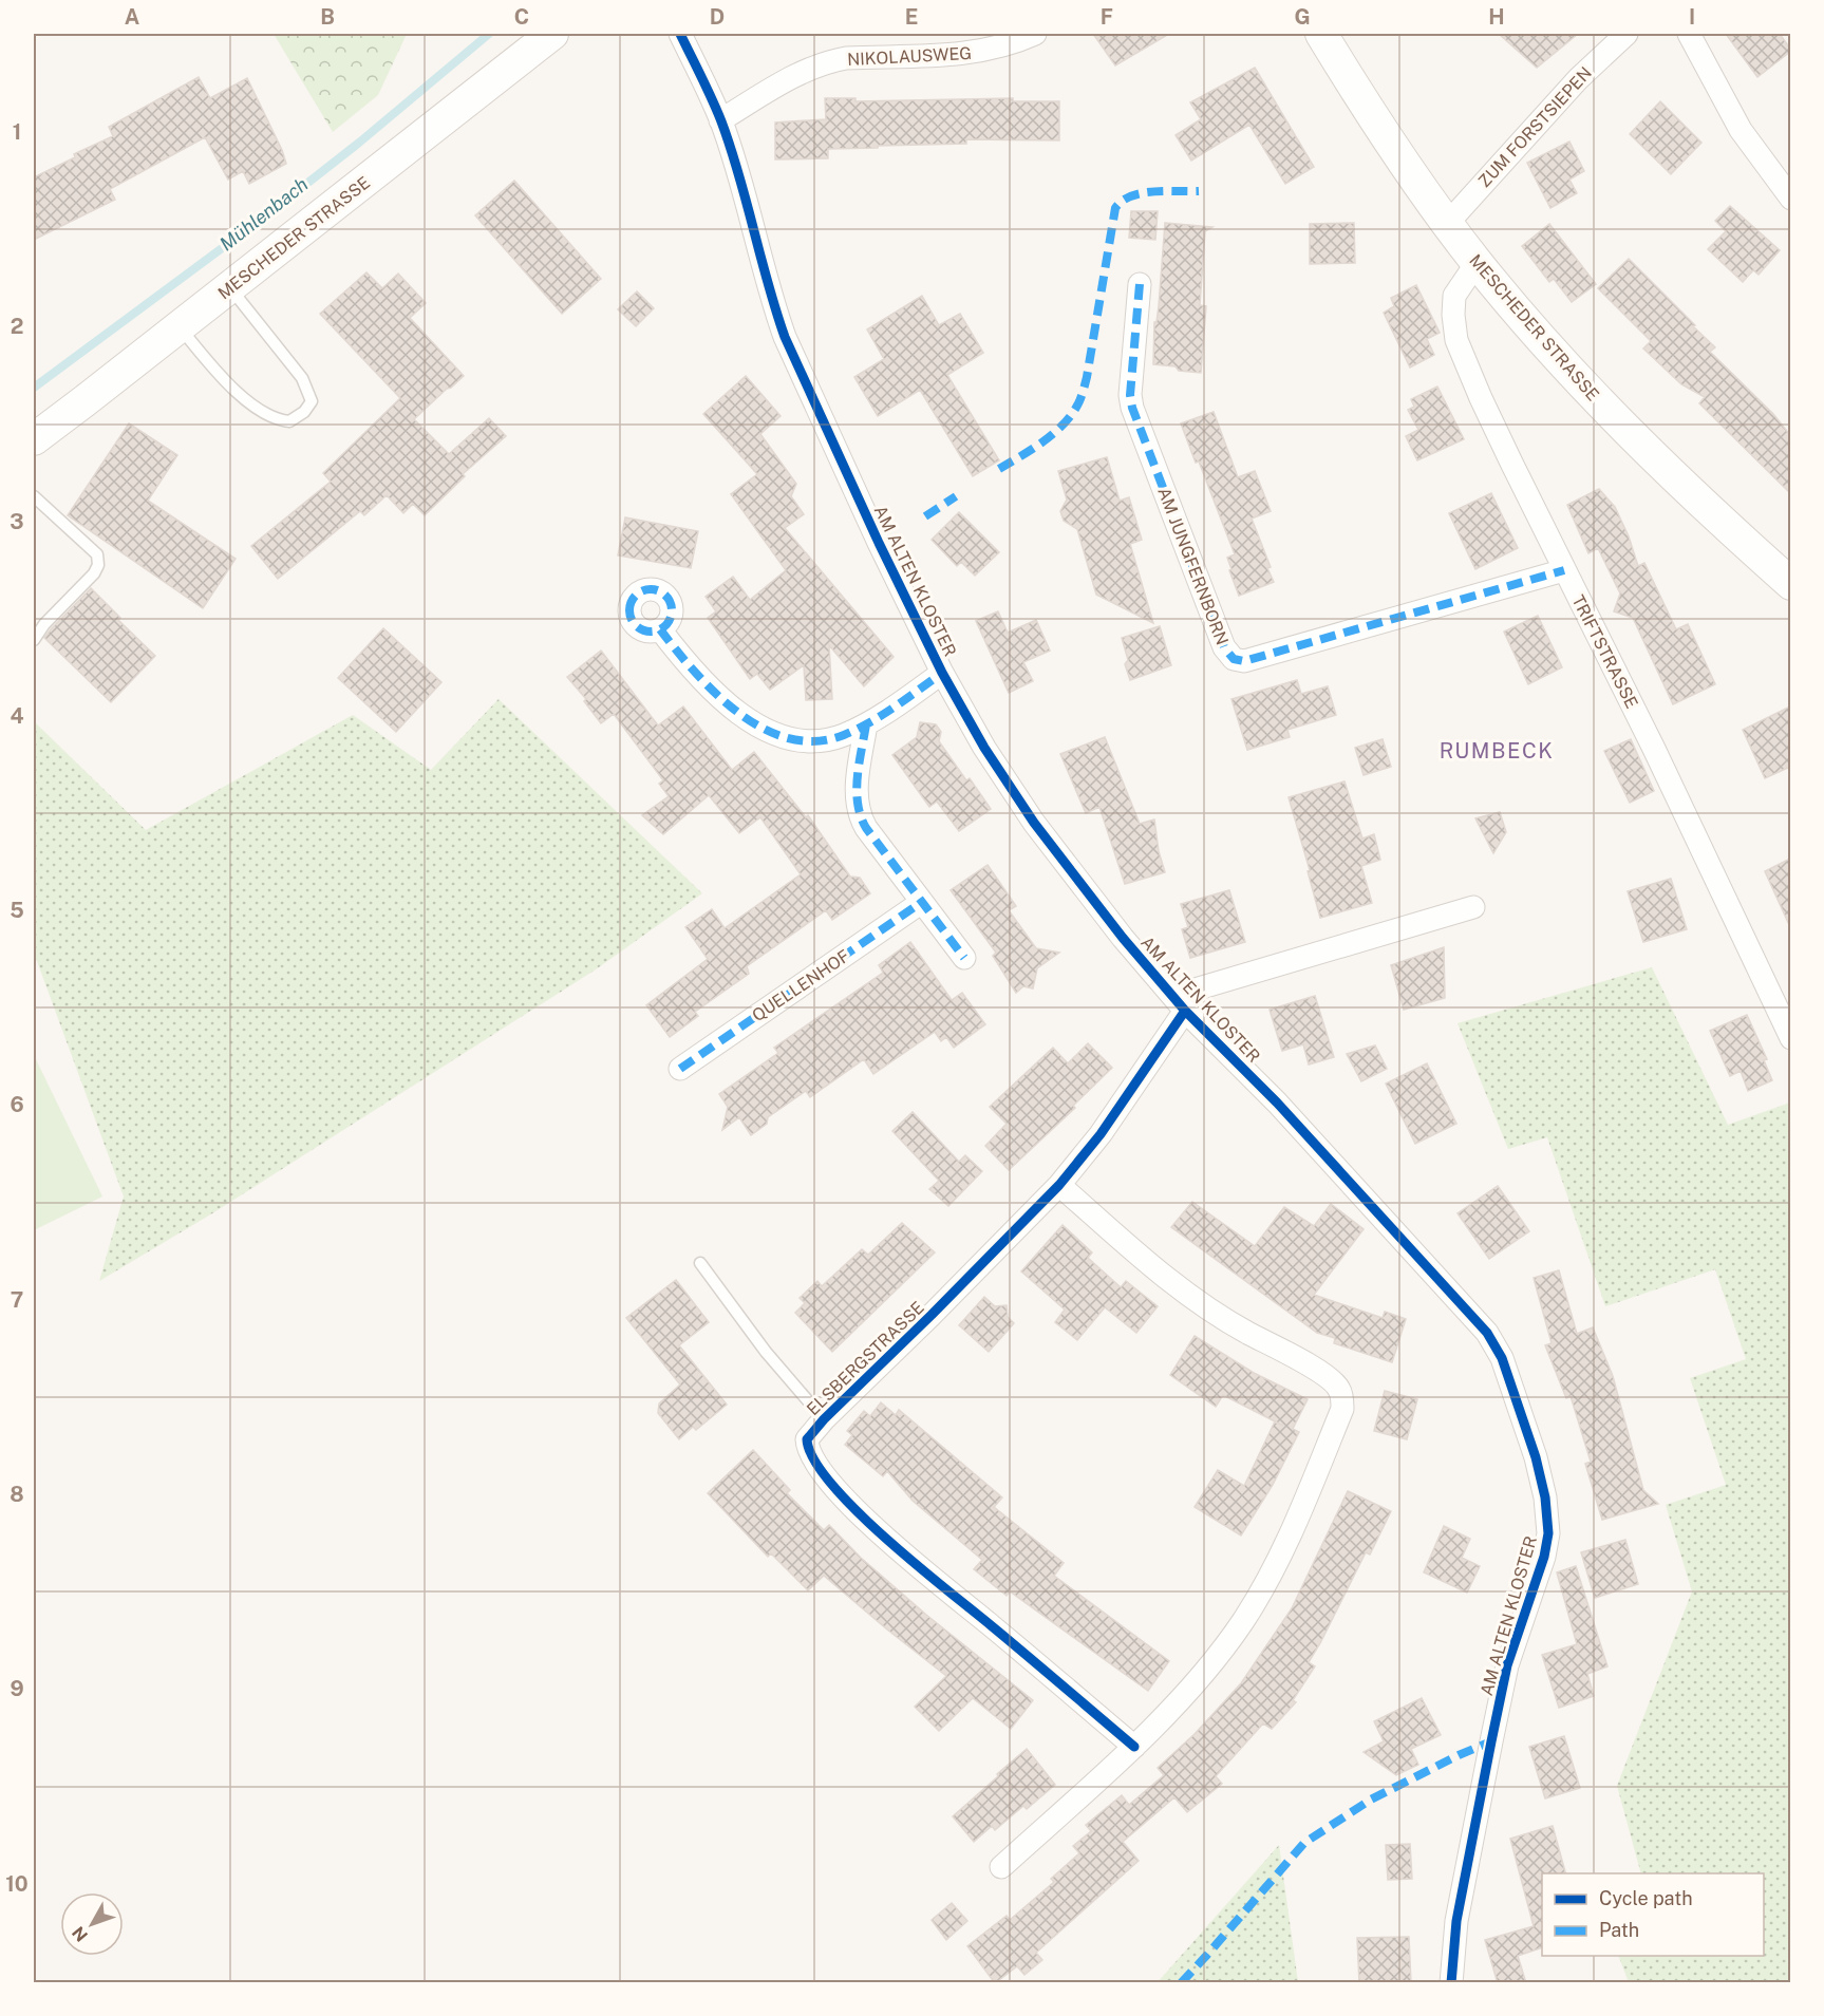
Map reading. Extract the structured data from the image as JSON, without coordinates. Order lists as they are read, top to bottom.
{
  "streets": {
    "street": [
      "NIKOLAUSWEG",
      "ZUM FORSTSIEPEN",
      "MESCHEDER STRASSE",
      "AM JUNGFERNBORN",
      "AM ALTEN KLOSTER",
      "TRIFTSTRASSE",
      "QUELLENHOF",
      "ELSBERGSTRASSE"
    ]
  },
  "crossings": [
    ["NIKOLAUSWEG", "AM ALTEN KLOSTER"],
    ["ZUM FORSTSIEPEN", "MESCHEDER STRASSE"],
    ["MESCHEDER STRASSE", "TRIFTSTRASSE"],
    ["AM JUNGFERNBORN", "TRIFTSTRASSE"],
    ["AM ALTEN KLOSTER", "ELSBERGSTRASSE"]
  ],
  "districts": ["RUMBECK"],
  "water": ["Mühlenbach"],
  "legend": ["Cycle path", "Path"],
  "north": "bottom left",
  "grid": {
    "columns": [
      "A",
      "B",
      "C",
      "D",
      "E",
      "F",
      "G",
      "H",
      "I"
    ],
    "rows": [
      "1",
      "2",
      "3",
      "4",
      "5",
      "6",
      "7",
      "8",
      "9",
      "10"
    ]
  }
}
